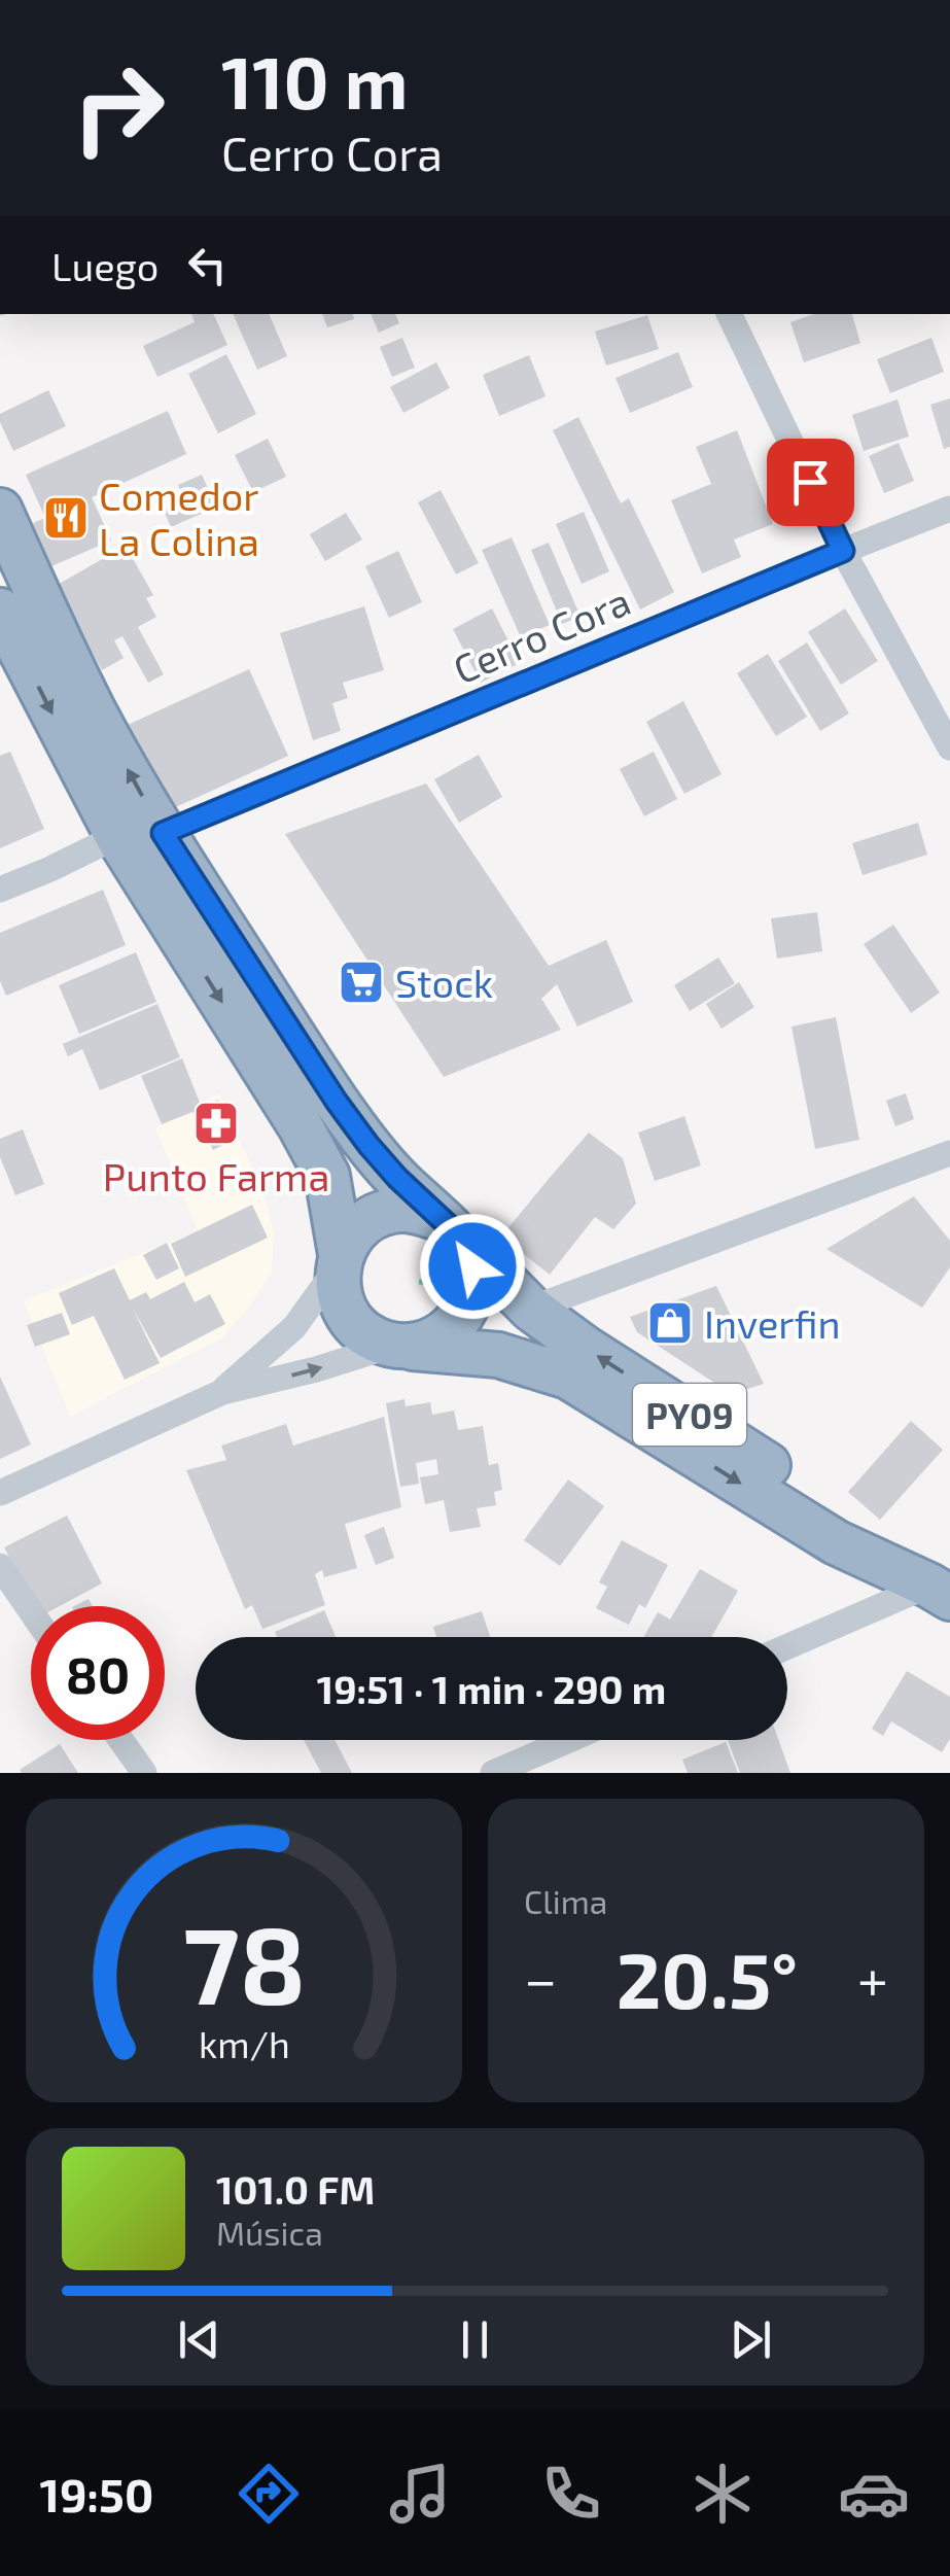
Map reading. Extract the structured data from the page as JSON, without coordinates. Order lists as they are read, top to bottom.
{
  "streets": {
    "highway": ["PY09"],
    "street": ["Cerro Cora"]
  },
  "crossings": [
    ["Cerro Cora", "PY09"]
  ],
  "places": {
    "restaurant": ["Comedor La Colina"],
    "supermarket": ["Stock"],
    "pharmacy": ["Punto Farma"],
    "shop": ["Inverfin"]
  },
  "page": {
    "turn": ["110 m", "Cerro Cora"],
    "then": "Luego",
    "limit": "80",
    "trip": "19:51 · 1 min · 290 m",
    "tile": "Clima",
    "heat": ["−", "20.5°", "+"],
    "song": ["101.0 FM", "Música"],
    "tabs": "19:50",
    "gauge": ["78", "km/h"]
  }
}
